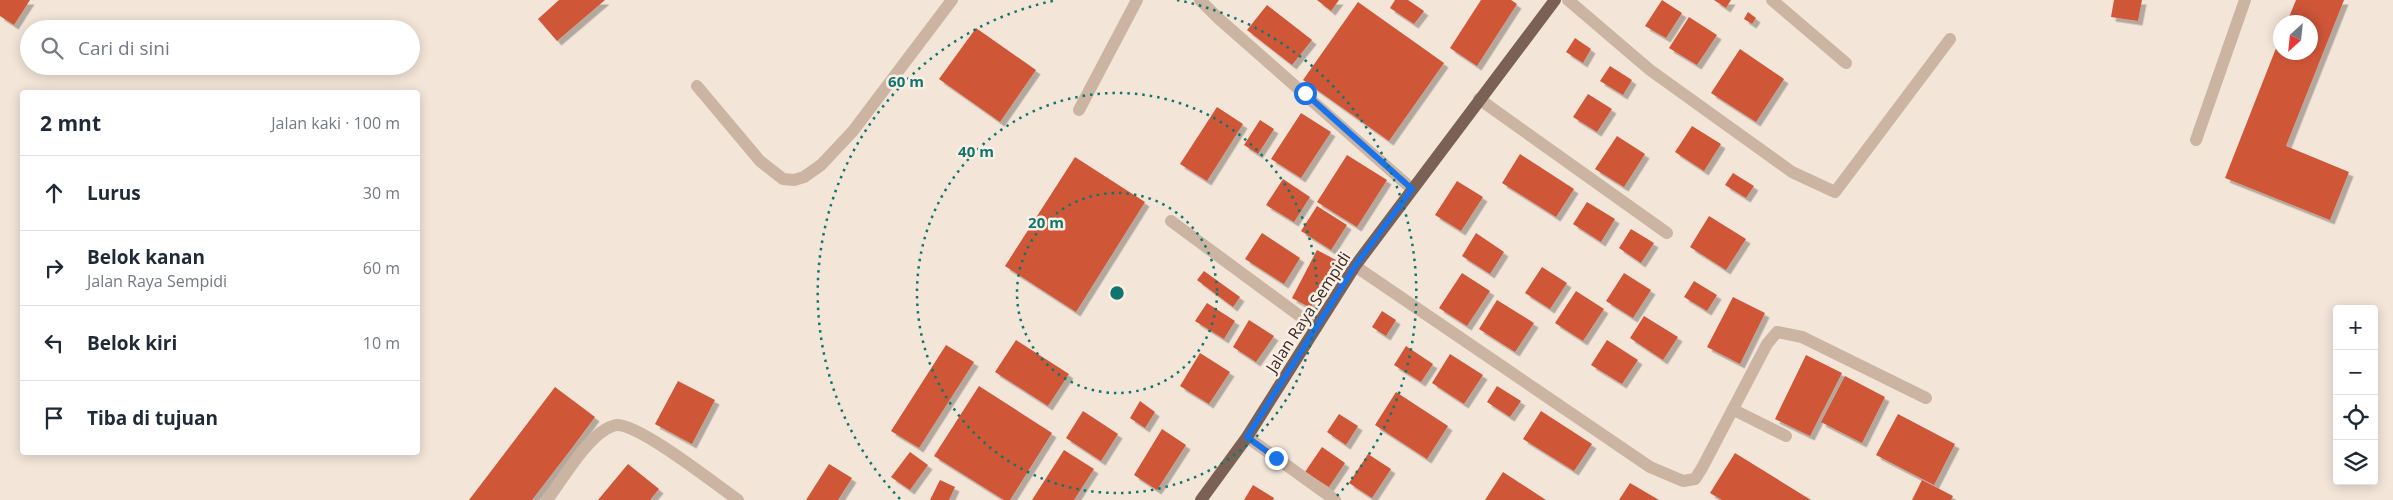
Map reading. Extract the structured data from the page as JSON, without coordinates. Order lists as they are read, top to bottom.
{
  "streets": {
    "main road": ["Jalan Raya Sempidi"]
  },
  "north": "bottom left",
  "page": {
    "search": "Cari di sini",
    "heading": ["2 mnt", "Jalan kaki · 100 m"],
    "list": [
      ["Lurus", "30 m"],
      ["Belok kanan", "Jalan Raya Sempidi", "60 m"],
      ["Belok kiri", "10 m"],
      "Tiba di tujuan"
    ],
    "map_buttons": ["+", "−"]
  },
  "rings": ["60 m", "40 m", "20 m"]
}
